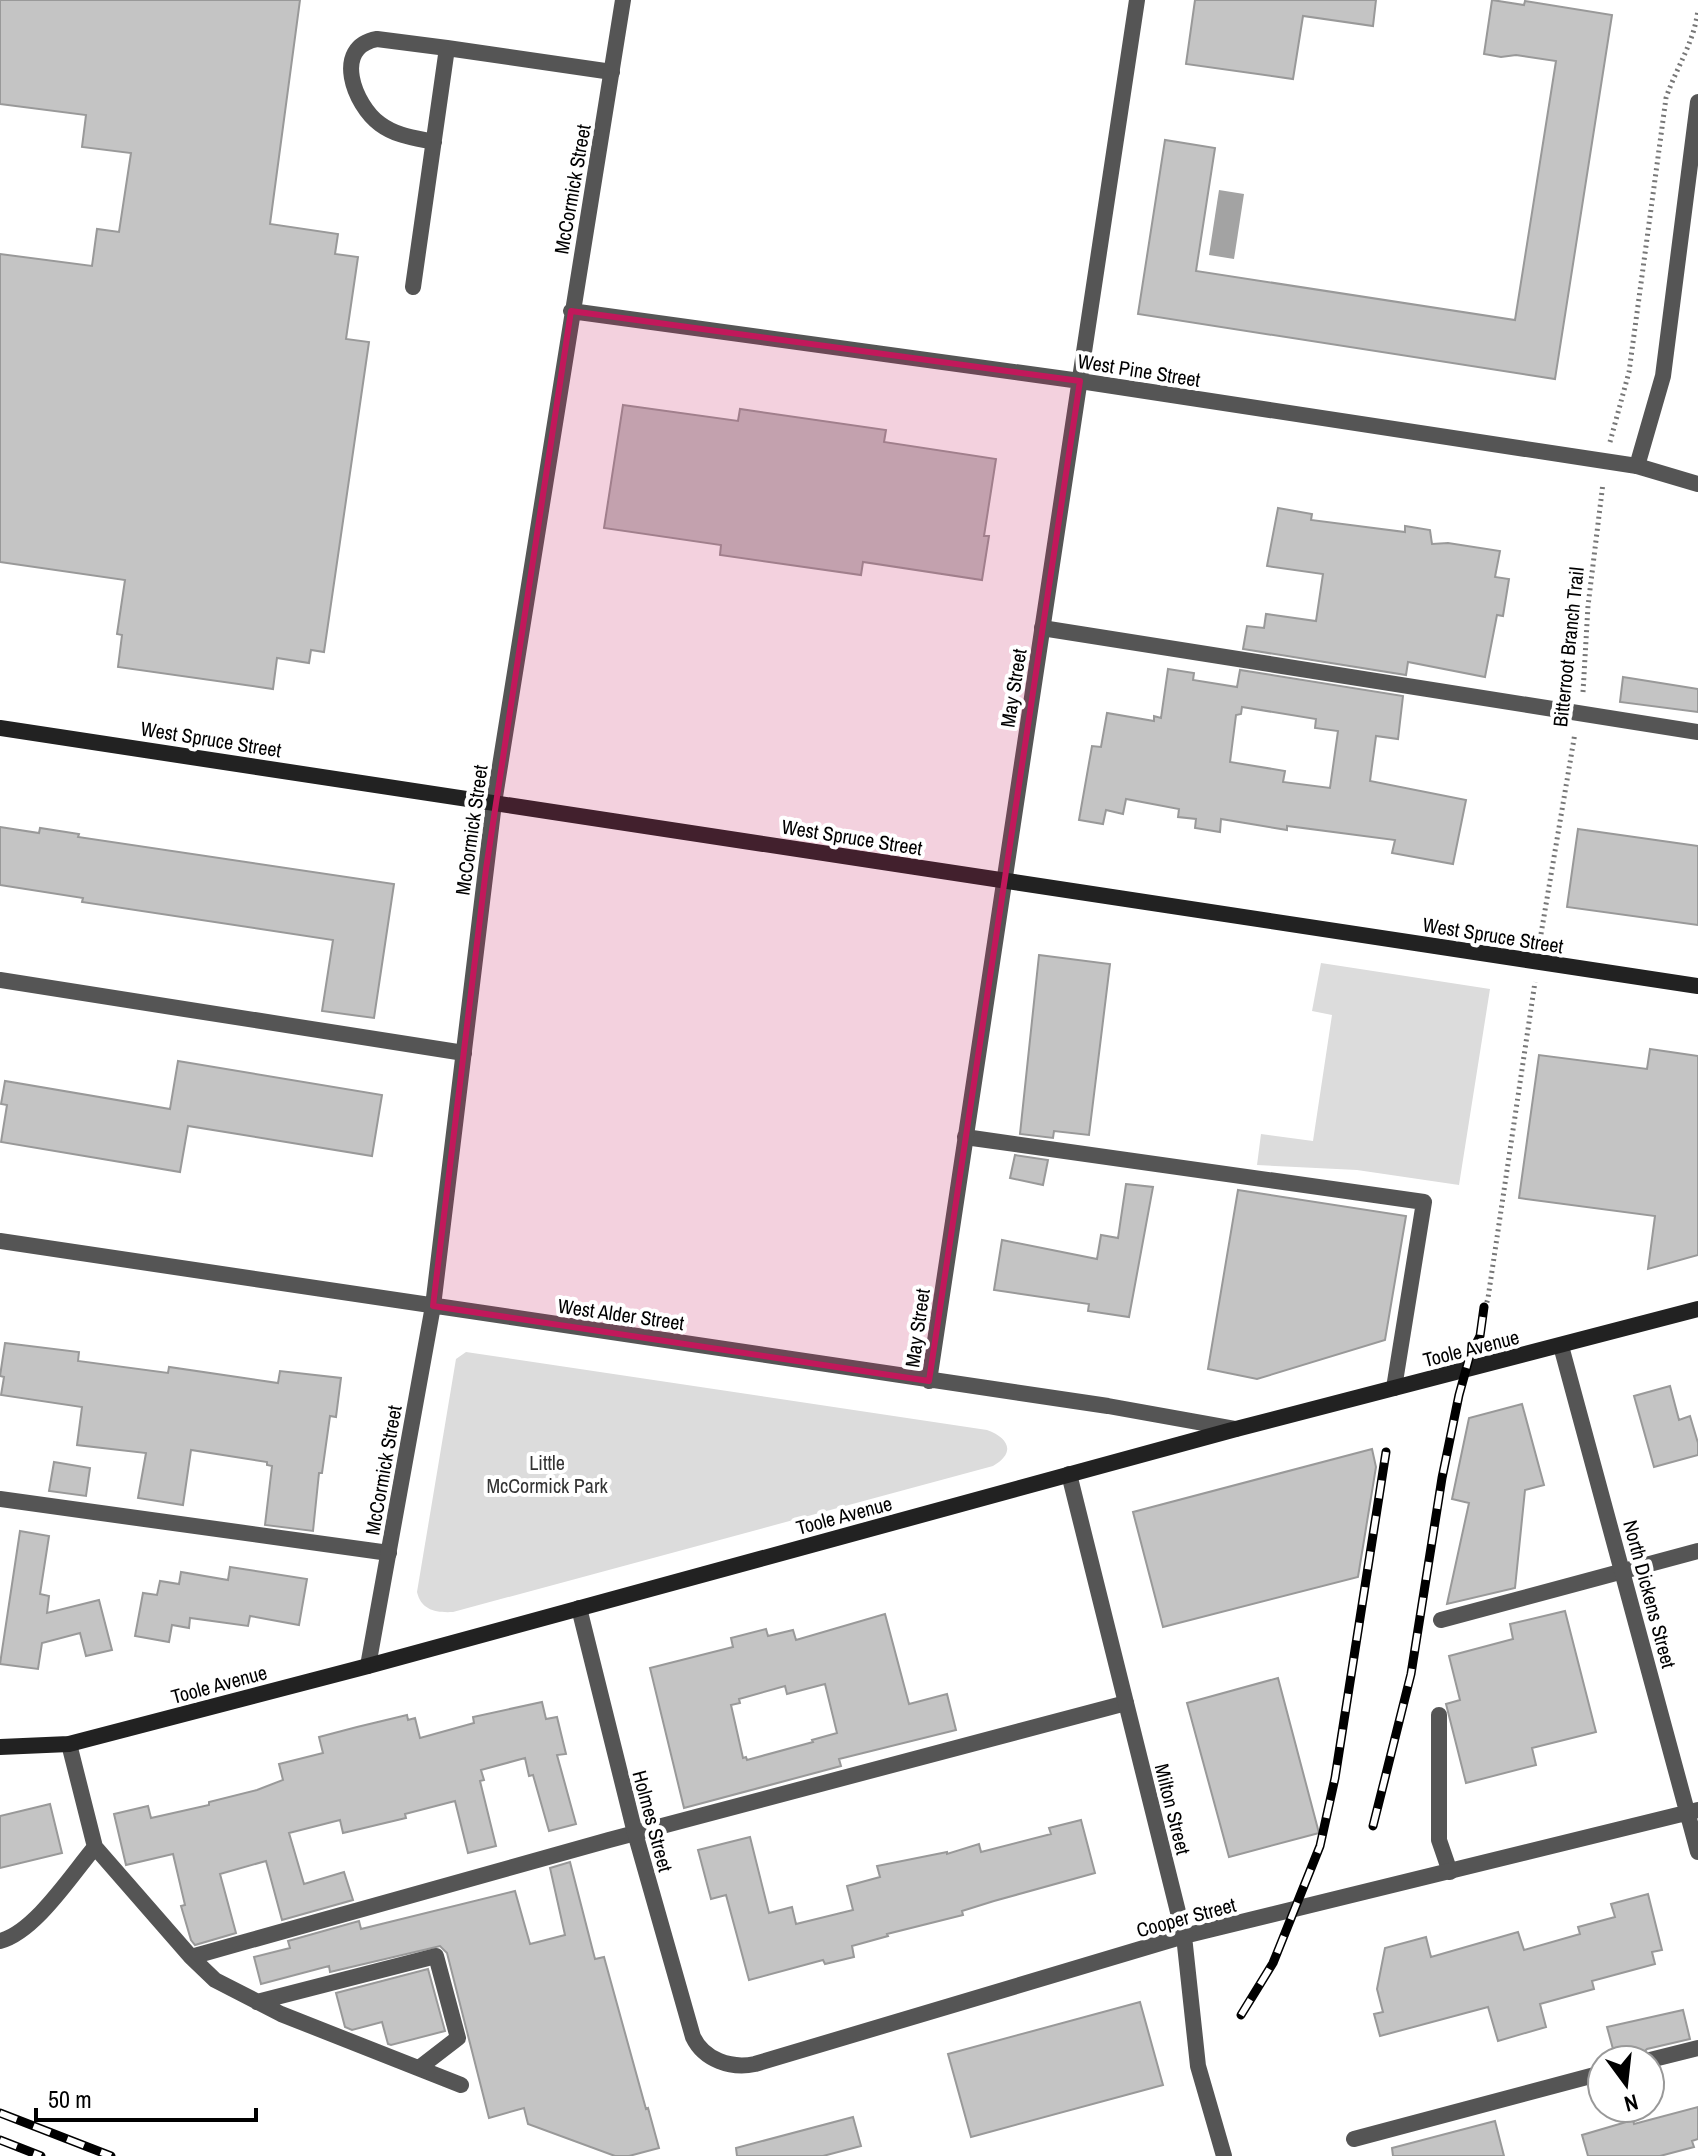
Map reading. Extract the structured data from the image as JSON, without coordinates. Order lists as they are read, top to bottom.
{
  "streets": {
    "street": [
      "McCormick Street",
      "West Pine Street",
      "May Street",
      "West Spruce Street",
      "West Alder Street",
      "Toole Avenue",
      "North Dickens Street",
      "Milton Street",
      "Holmes Street",
      "Cooper Street"
    ],
    "path": ["Bitterroot Branch Trail"]
  },
  "crossings": [
    ["McCormick Street", "West Pine Street"],
    ["McCormick Street", "West Spruce Street"],
    ["McCormick Street", "West Alder Street"],
    ["McCormick Street", "Toole Avenue"],
    ["West Pine Street", "Bitterroot Branch Trail"],
    ["West Pine Street", "May Street"],
    ["May Street", "West Spruce Street"],
    ["May Street", "West Alder Street"],
    ["West Alder Street", "Toole Avenue"],
    ["Toole Avenue", "North Dickens Street"],
    ["Toole Avenue", "Milton Street"],
    ["Toole Avenue", "Holmes Street"],
    ["North Dickens Street", "Cooper Street"],
    ["Milton Street", "Cooper Street"],
    ["Holmes Street", "Cooper Street"]
  ],
  "parks": ["Little McCormick Park"],
  "scale_bar": "50 m",
  "north": "bottom"
}
